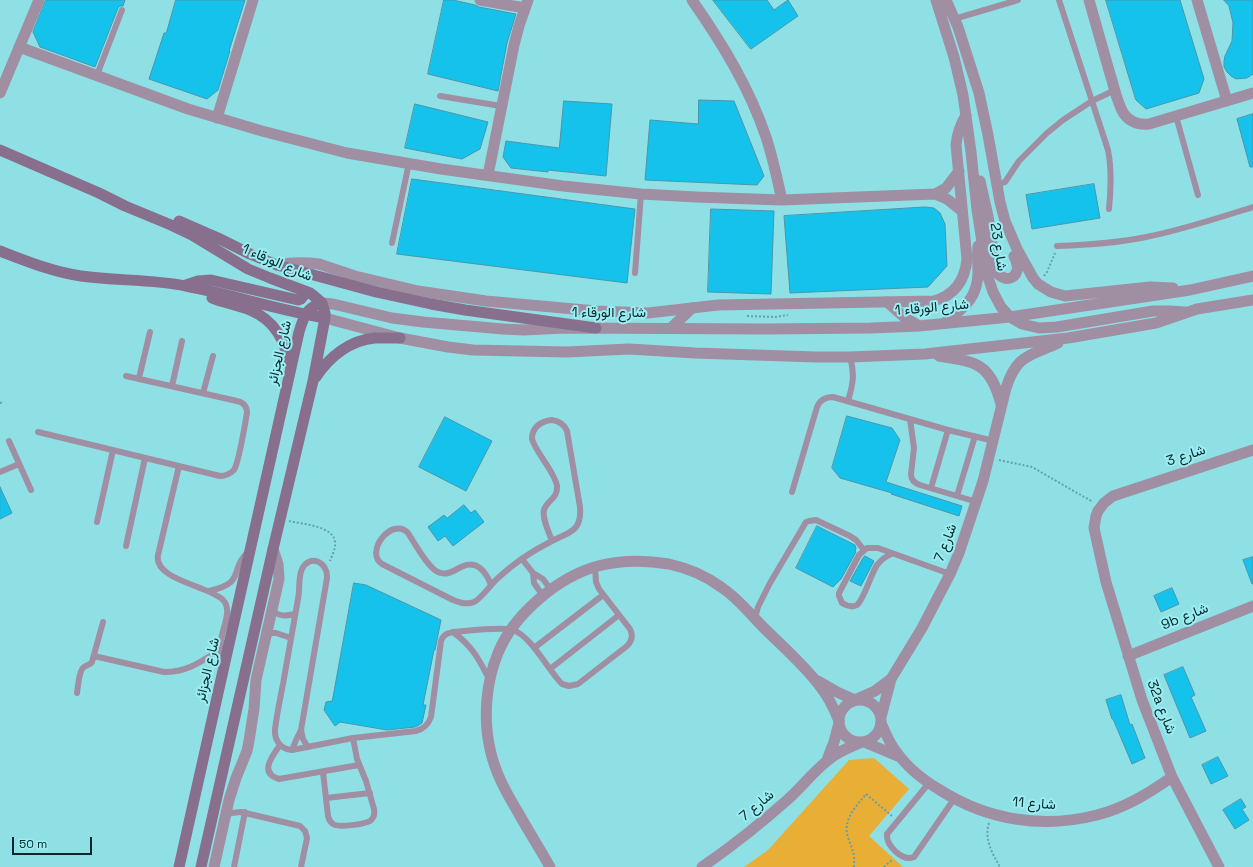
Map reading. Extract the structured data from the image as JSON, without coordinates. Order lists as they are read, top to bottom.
{
  "streets": {
    "main road": ["شارع الورقاء 1", "شارع الجزائر"],
    "street": [
      "شارع 23",
      "شارع 3",
      "شارع 7",
      "9b شارع",
      "32a شارع",
      "شارع 11"
    ]
  },
  "crossings": [
    ["شارع 23", "شارع الورقاء 1"],
    ["شارع الورقاء 1", "شارع الجزائر"],
    ["شارع 3", "32a شارع"],
    ["شارع 7", "شارع 11"],
    ["9b شارع", "32a شارع"],
    ["32a شارع", "شارع 11"]
  ],
  "scale_bar": "50 m"
}
